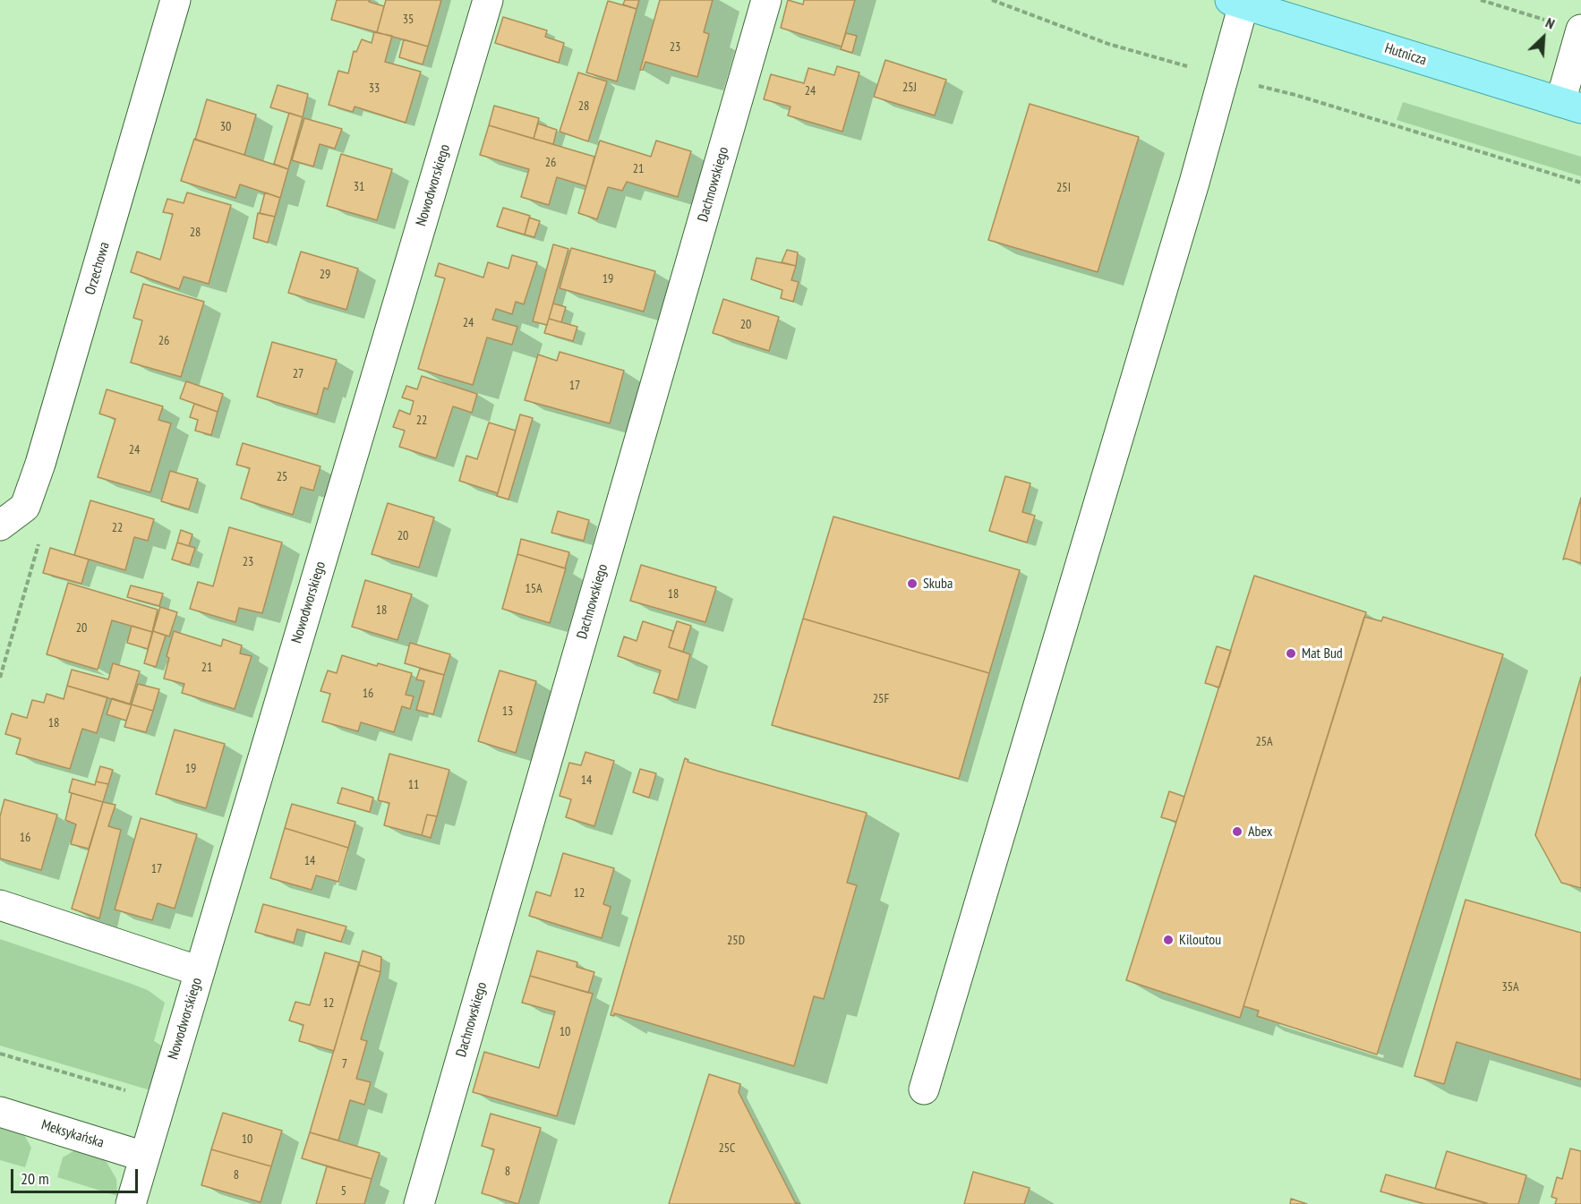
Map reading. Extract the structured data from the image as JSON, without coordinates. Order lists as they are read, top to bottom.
{
  "streets": {
    "main road": ["Hutnicza"],
    "street": [
      "Dachnowskiego",
      "Nowodworskiego",
      "Orzechowa",
      "Meksykańska"
    ]
  },
  "crossings": [
    ["Nowodworskiego", "Meksykańska"]
  ],
  "places": [
    "Skuba",
    "Mat Bud",
    "Abex",
    "Kiloutou"
  ],
  "house_numbers": [
    "35",
    "23",
    "25J",
    "33",
    "24",
    "28",
    "30",
    "26",
    "21",
    "31",
    "25I",
    "28",
    "29",
    "19",
    "24",
    "20",
    "26",
    "27",
    "17",
    "22",
    "24",
    "25",
    "22",
    "20",
    "23",
    "15A",
    "18",
    "18",
    "20",
    "21",
    "16",
    "25F",
    "13",
    "18",
    "25A",
    "19",
    "14",
    "11",
    "16",
    "14",
    "17",
    "12",
    "25D",
    "35A",
    "12",
    "10",
    "7",
    "10",
    "25C",
    "8",
    "8",
    "5"
  ],
  "scale_bar": "20 m",
  "north": "top right"
}
